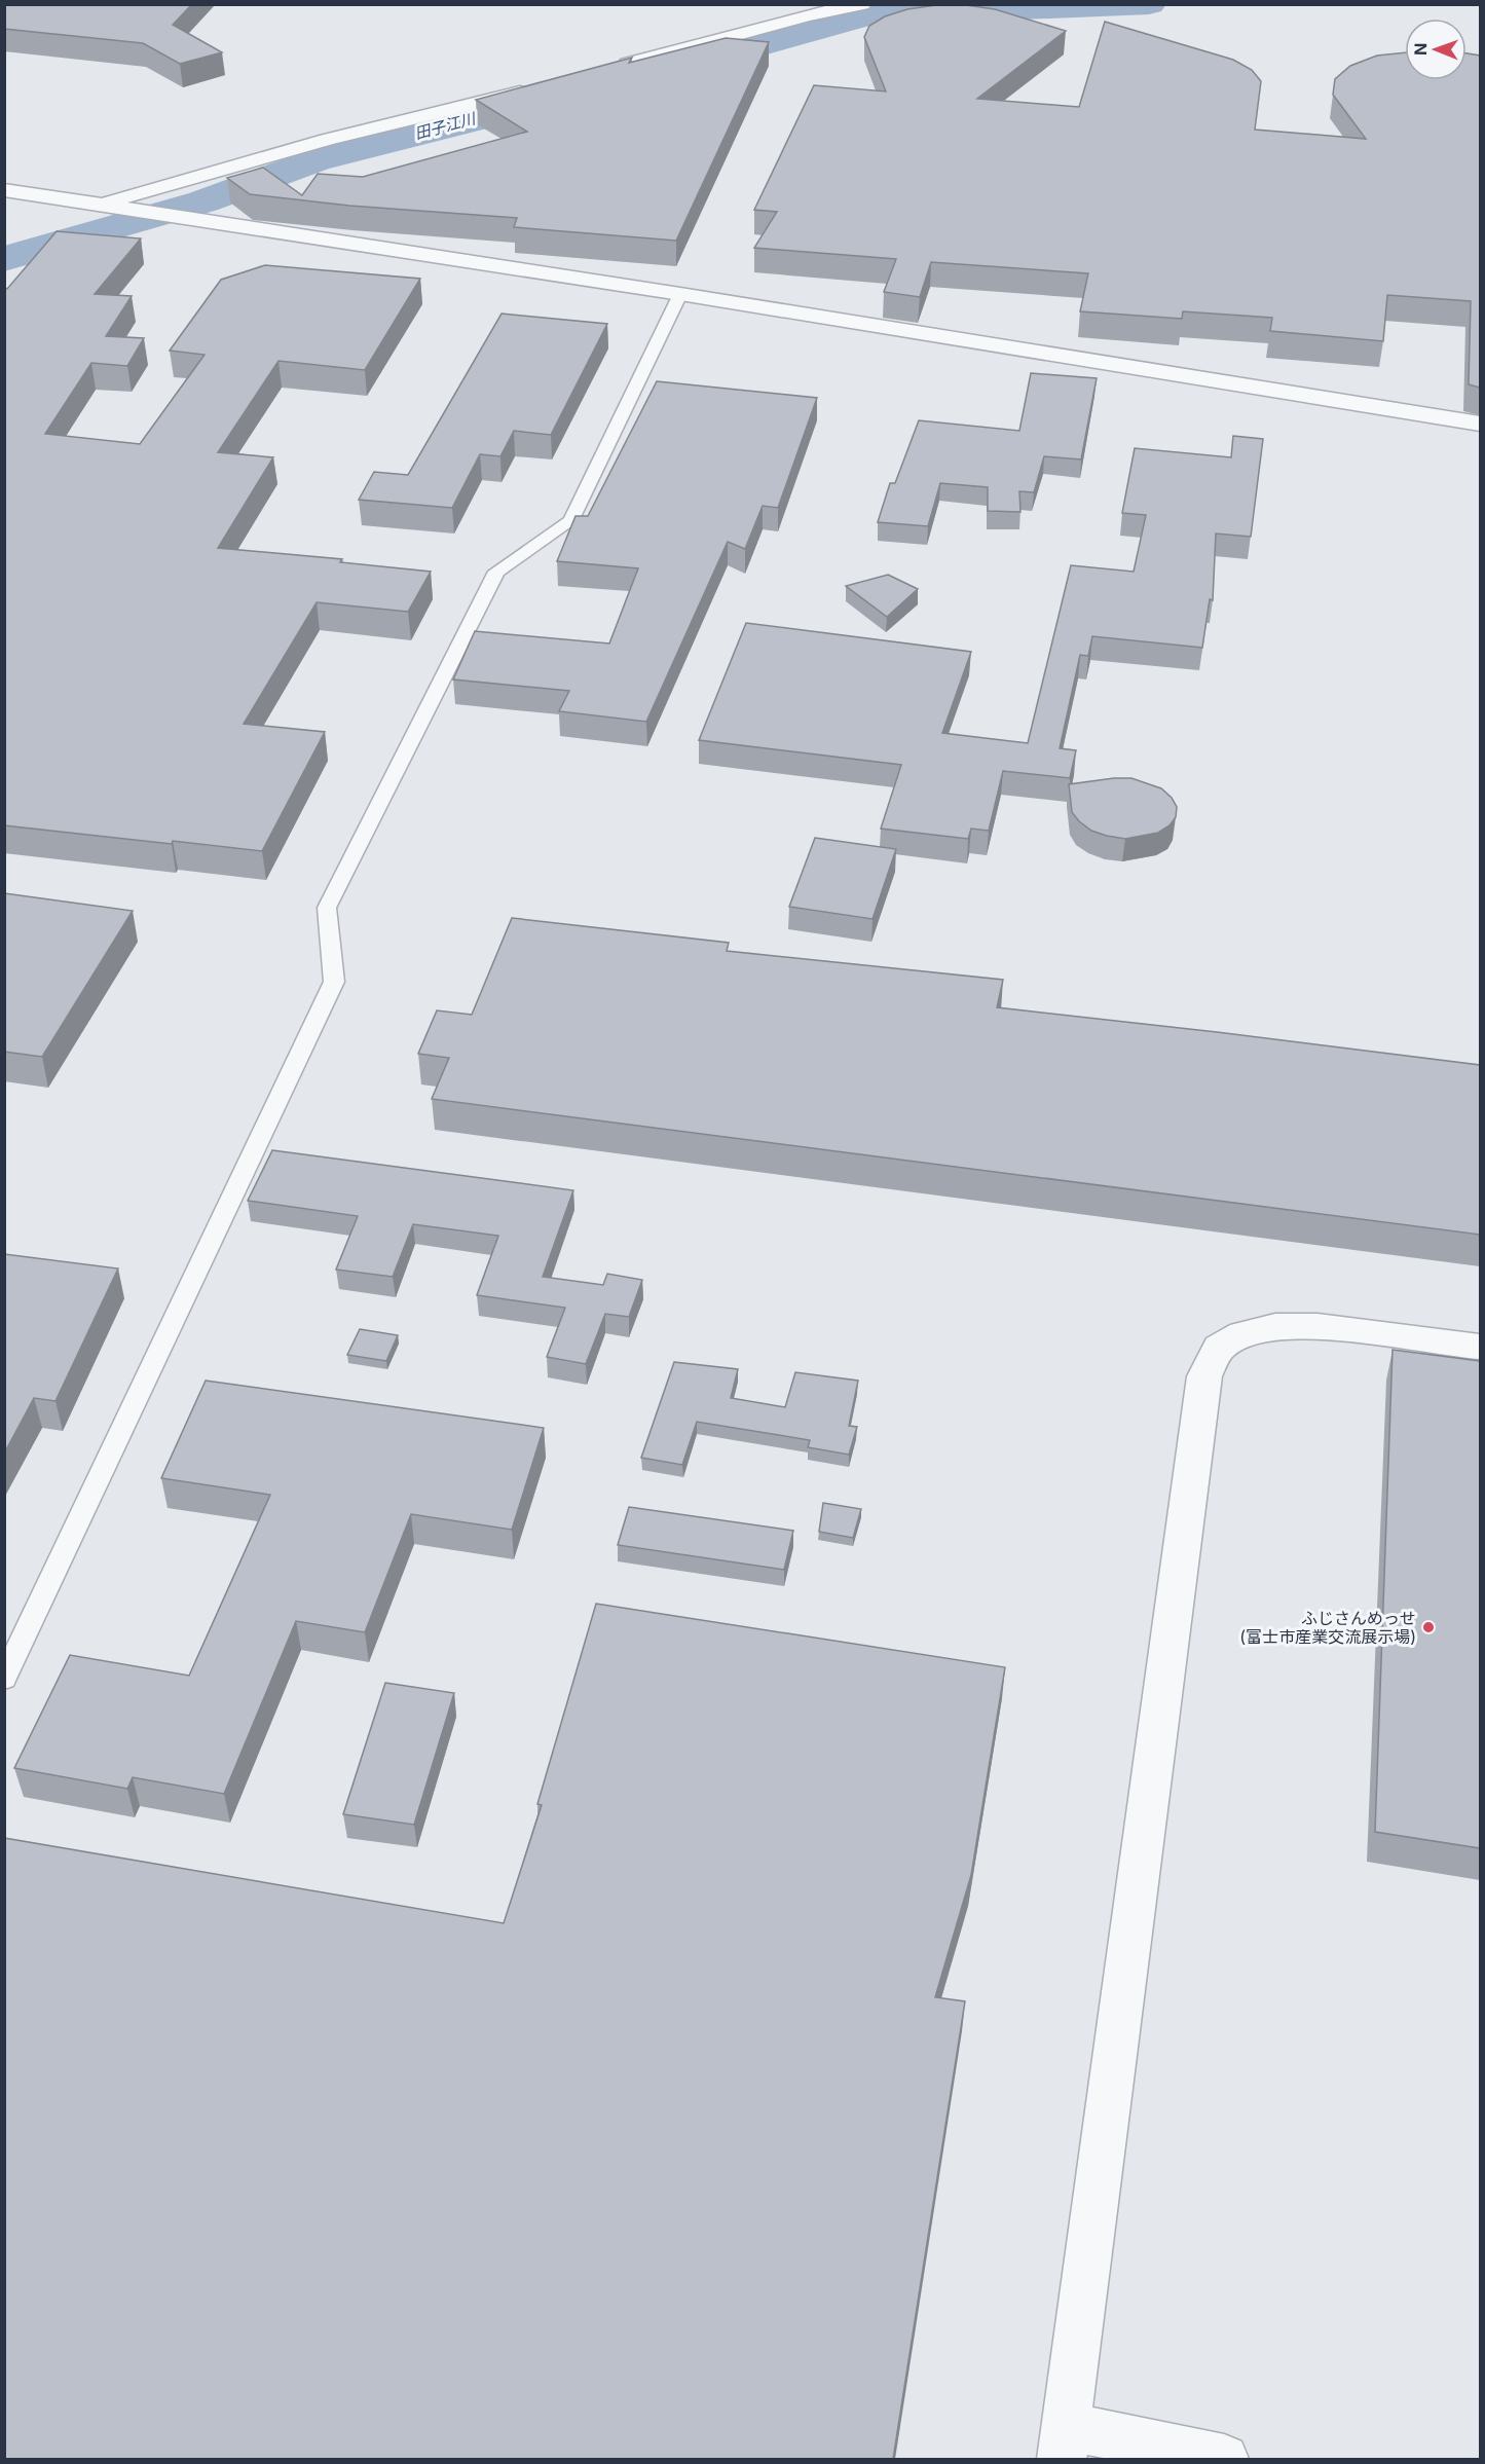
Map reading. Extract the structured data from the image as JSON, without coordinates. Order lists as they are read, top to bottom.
{
  "water": ["田子江川"],
  "places": ["ふじさんめっせ (富士市産業交流展示場)"],
  "north": "left"
}
